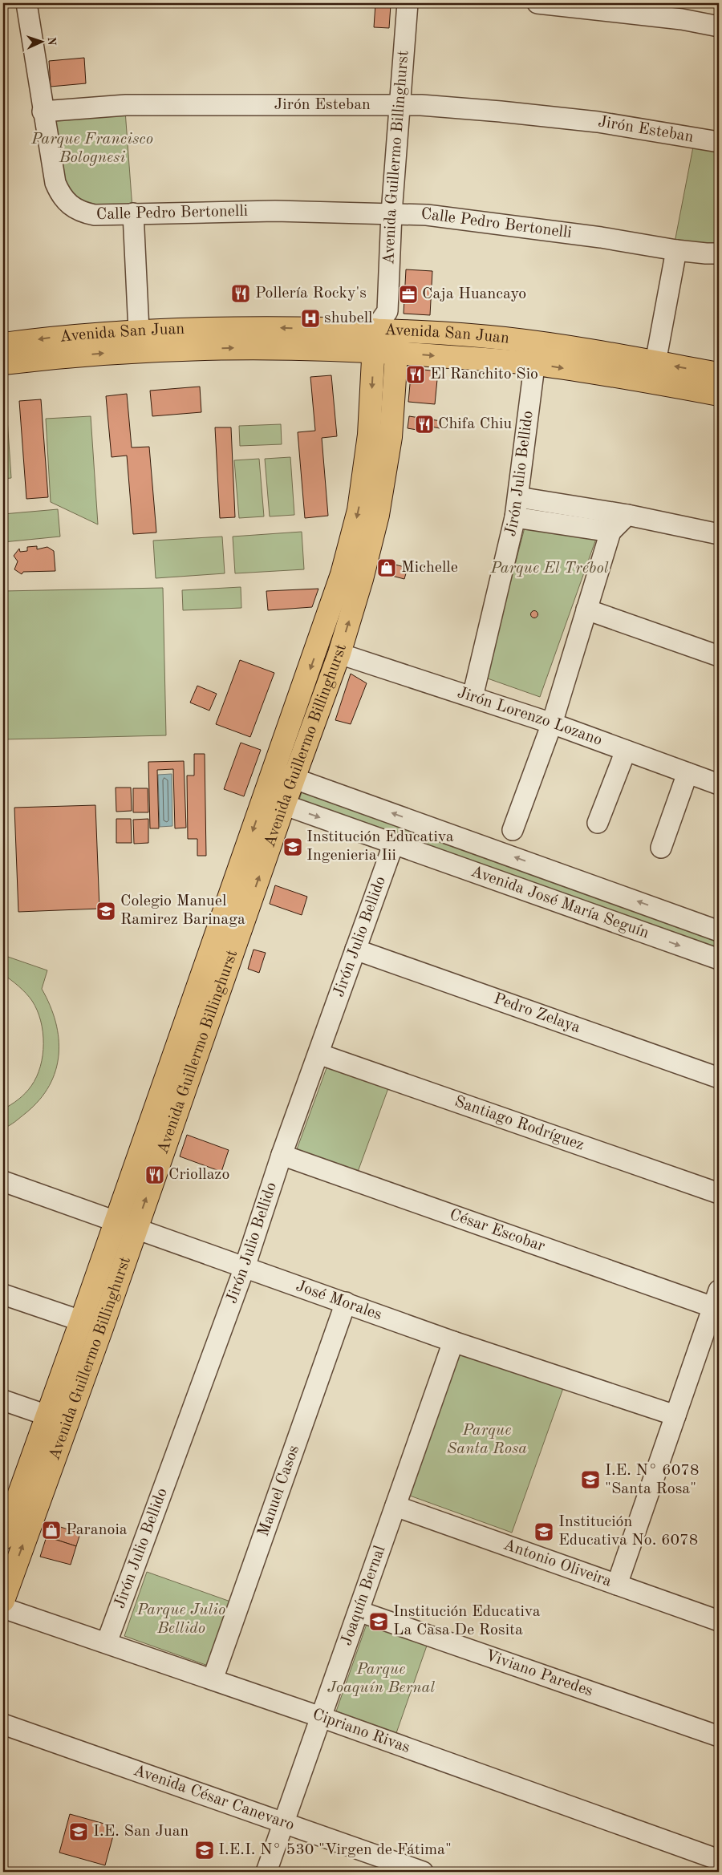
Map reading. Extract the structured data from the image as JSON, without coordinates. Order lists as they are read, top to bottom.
{
  "streets": {
    "main road": ["Avenida Guillermo Billinghurst", "Avenida San Juan"],
    "street": [
      "Jirón Esteban",
      "Calle Pedro Bertonelli",
      "Jirón Julio Bellido",
      "Jirón Lorenzo Lozano",
      "Avenida José María Seguín",
      "Pedro Zelaya",
      "Santiago Rodríguez",
      "César Escobar",
      "José Morales",
      "Manuel Casos",
      "Antonio Oliveira",
      "Joaquín Bernal",
      "Viviano Paredes",
      "Cipriano Rivas",
      "Avenida César Canevaro"
    ]
  },
  "crossings": [
    ["Jirón Esteban", "Avenida Guillermo Billinghurst"],
    ["Jirón Esteban", "Calle Pedro Bertonelli"],
    ["Avenida Guillermo Billinghurst", "Calle Pedro Bertonelli"],
    ["Avenida Guillermo Billinghurst", "Avenida San Juan"],
    ["Avenida Guillermo Billinghurst", "Jirón Lorenzo Lozano"],
    ["Avenida Guillermo Billinghurst", "Avenida José María Seguín"],
    ["Avenida Guillermo Billinghurst", "José Morales"],
    ["Avenida San Juan", "Jirón Julio Bellido"],
    ["Jirón Julio Bellido", "Jirón Lorenzo Lozano"],
    ["Jirón Julio Bellido", "Avenida José María Seguín"],
    ["Jirón Julio Bellido", "Pedro Zelaya"],
    ["Jirón Julio Bellido", "Santiago Rodríguez"],
    ["Jirón Julio Bellido", "César Escobar"],
    ["Jirón Julio Bellido", "José Morales"],
    ["Jirón Julio Bellido", "Cipriano Rivas"],
    ["José Morales", "Manuel Casos"],
    ["José Morales", "Joaquín Bernal"],
    ["Manuel Casos", "Cipriano Rivas"],
    ["Antonio Oliveira", "Joaquín Bernal"],
    ["Joaquín Bernal", "Viviano Paredes"],
    ["Joaquín Bernal", "Cipriano Rivas"],
    ["Joaquín Bernal", "Avenida César Canevaro"]
  ],
  "parks": [
    "Parque Francisco Bolognesi",
    "Parque El Trébol",
    "Parque Santa Rosa",
    "Parque Julio Bellido",
    "Parque Joaquín Bernal"
  ],
  "places": {
    "restaurant": [
      "Pollería Rocky's",
      "El Ranchito Sio",
      "Chifa Chiu",
      "Criollazo"
    ],
    "office": ["Caja Huancayo"],
    "hospital": ["shubell"],
    "shop": ["Michelle", "Paranoia"],
    "school or university": [
      "Institución Educativa Ingenieria Iii",
      "Colegio Manuel Ramirez Barinaga",
      "I.E. N° 6078 \"Santa Rosa\"",
      "Institución Educativa No. 6078",
      "Institución Educativa La Casa De Rosita",
      "I.E. San Juan",
      "I.E.I. N° 530 \"Virgen de Fátima\""
    ]
  },
  "north": "right"
}
